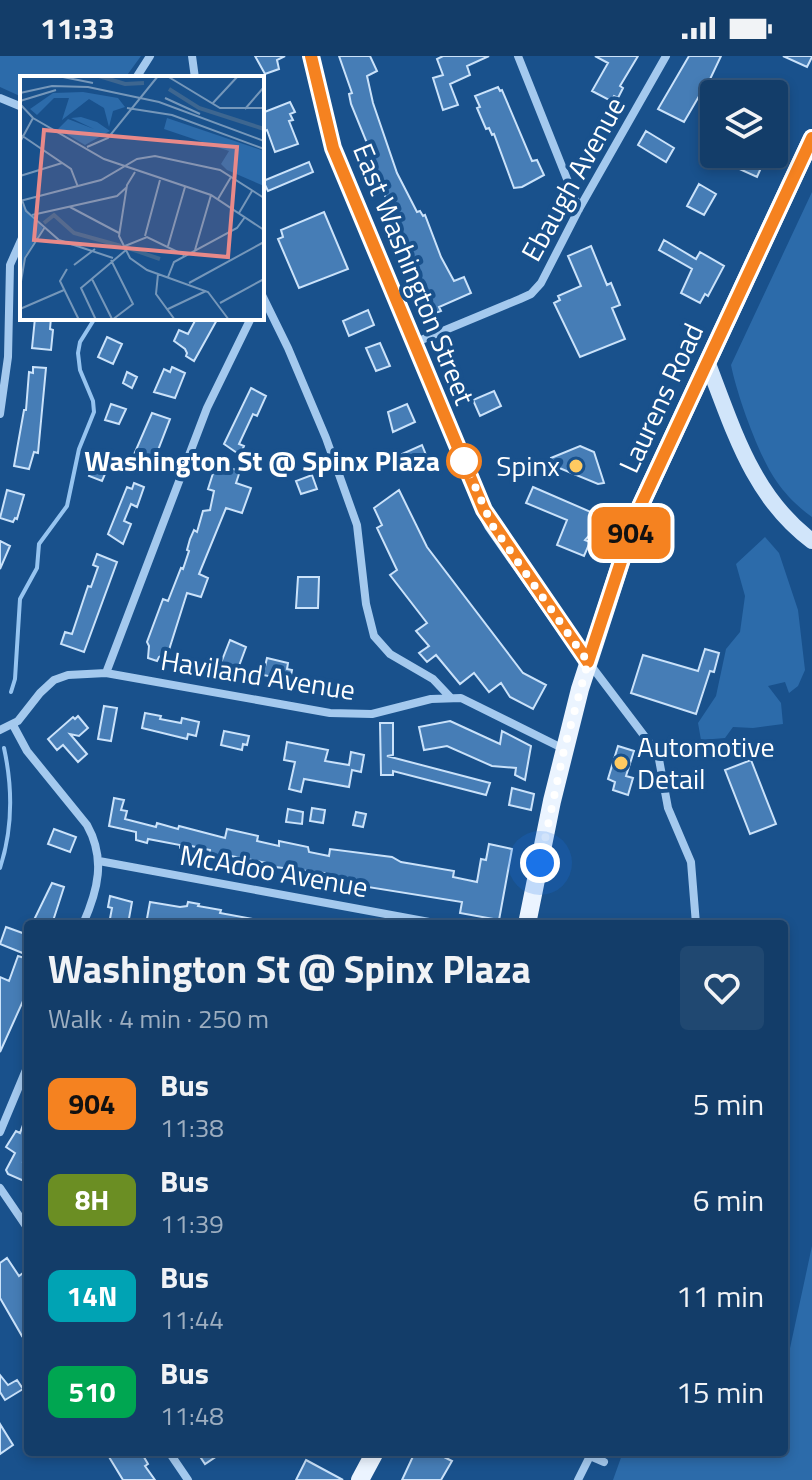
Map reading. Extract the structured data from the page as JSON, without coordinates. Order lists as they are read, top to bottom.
{
  "streets": {
    "main road": ["Laurens Road"],
    "street": [
      "Ebaugh Avenue",
      "East Washington Street",
      "Haviland Avenue",
      "McAdoo Avenue"
    ]
  },
  "crossings": [
    ["Ebaugh Avenue", "East Washington Street"],
    ["East Washington Street", "Laurens Road"],
    ["Laurens Road", "Haviland Avenue"]
  ],
  "places": ["Washington St @ Spinx Plaza", "Spinx", "Automotive Detail"],
  "lines": ["bus line 904"],
  "page": {
    "status": "11:33",
    "on_map": "904",
    "heading": ["Washington St @ Spinx Plaza", "Walk · 4 min · 250 m"],
    "list": [
      {
        "mark": "904",
        "name": "Bus",
        "note": "11:38",
        "value": "5 min"
      },
      {
        "mark": "8H",
        "name": "Bus",
        "note": "11:39",
        "value": "6 min"
      },
      {
        "mark": "14N",
        "name": "Bus",
        "note": "11:44",
        "value": "11 min"
      },
      {
        "mark": "510",
        "name": "Bus",
        "note": "11:48",
        "value": "15 min"
      }
    ]
  }
}
